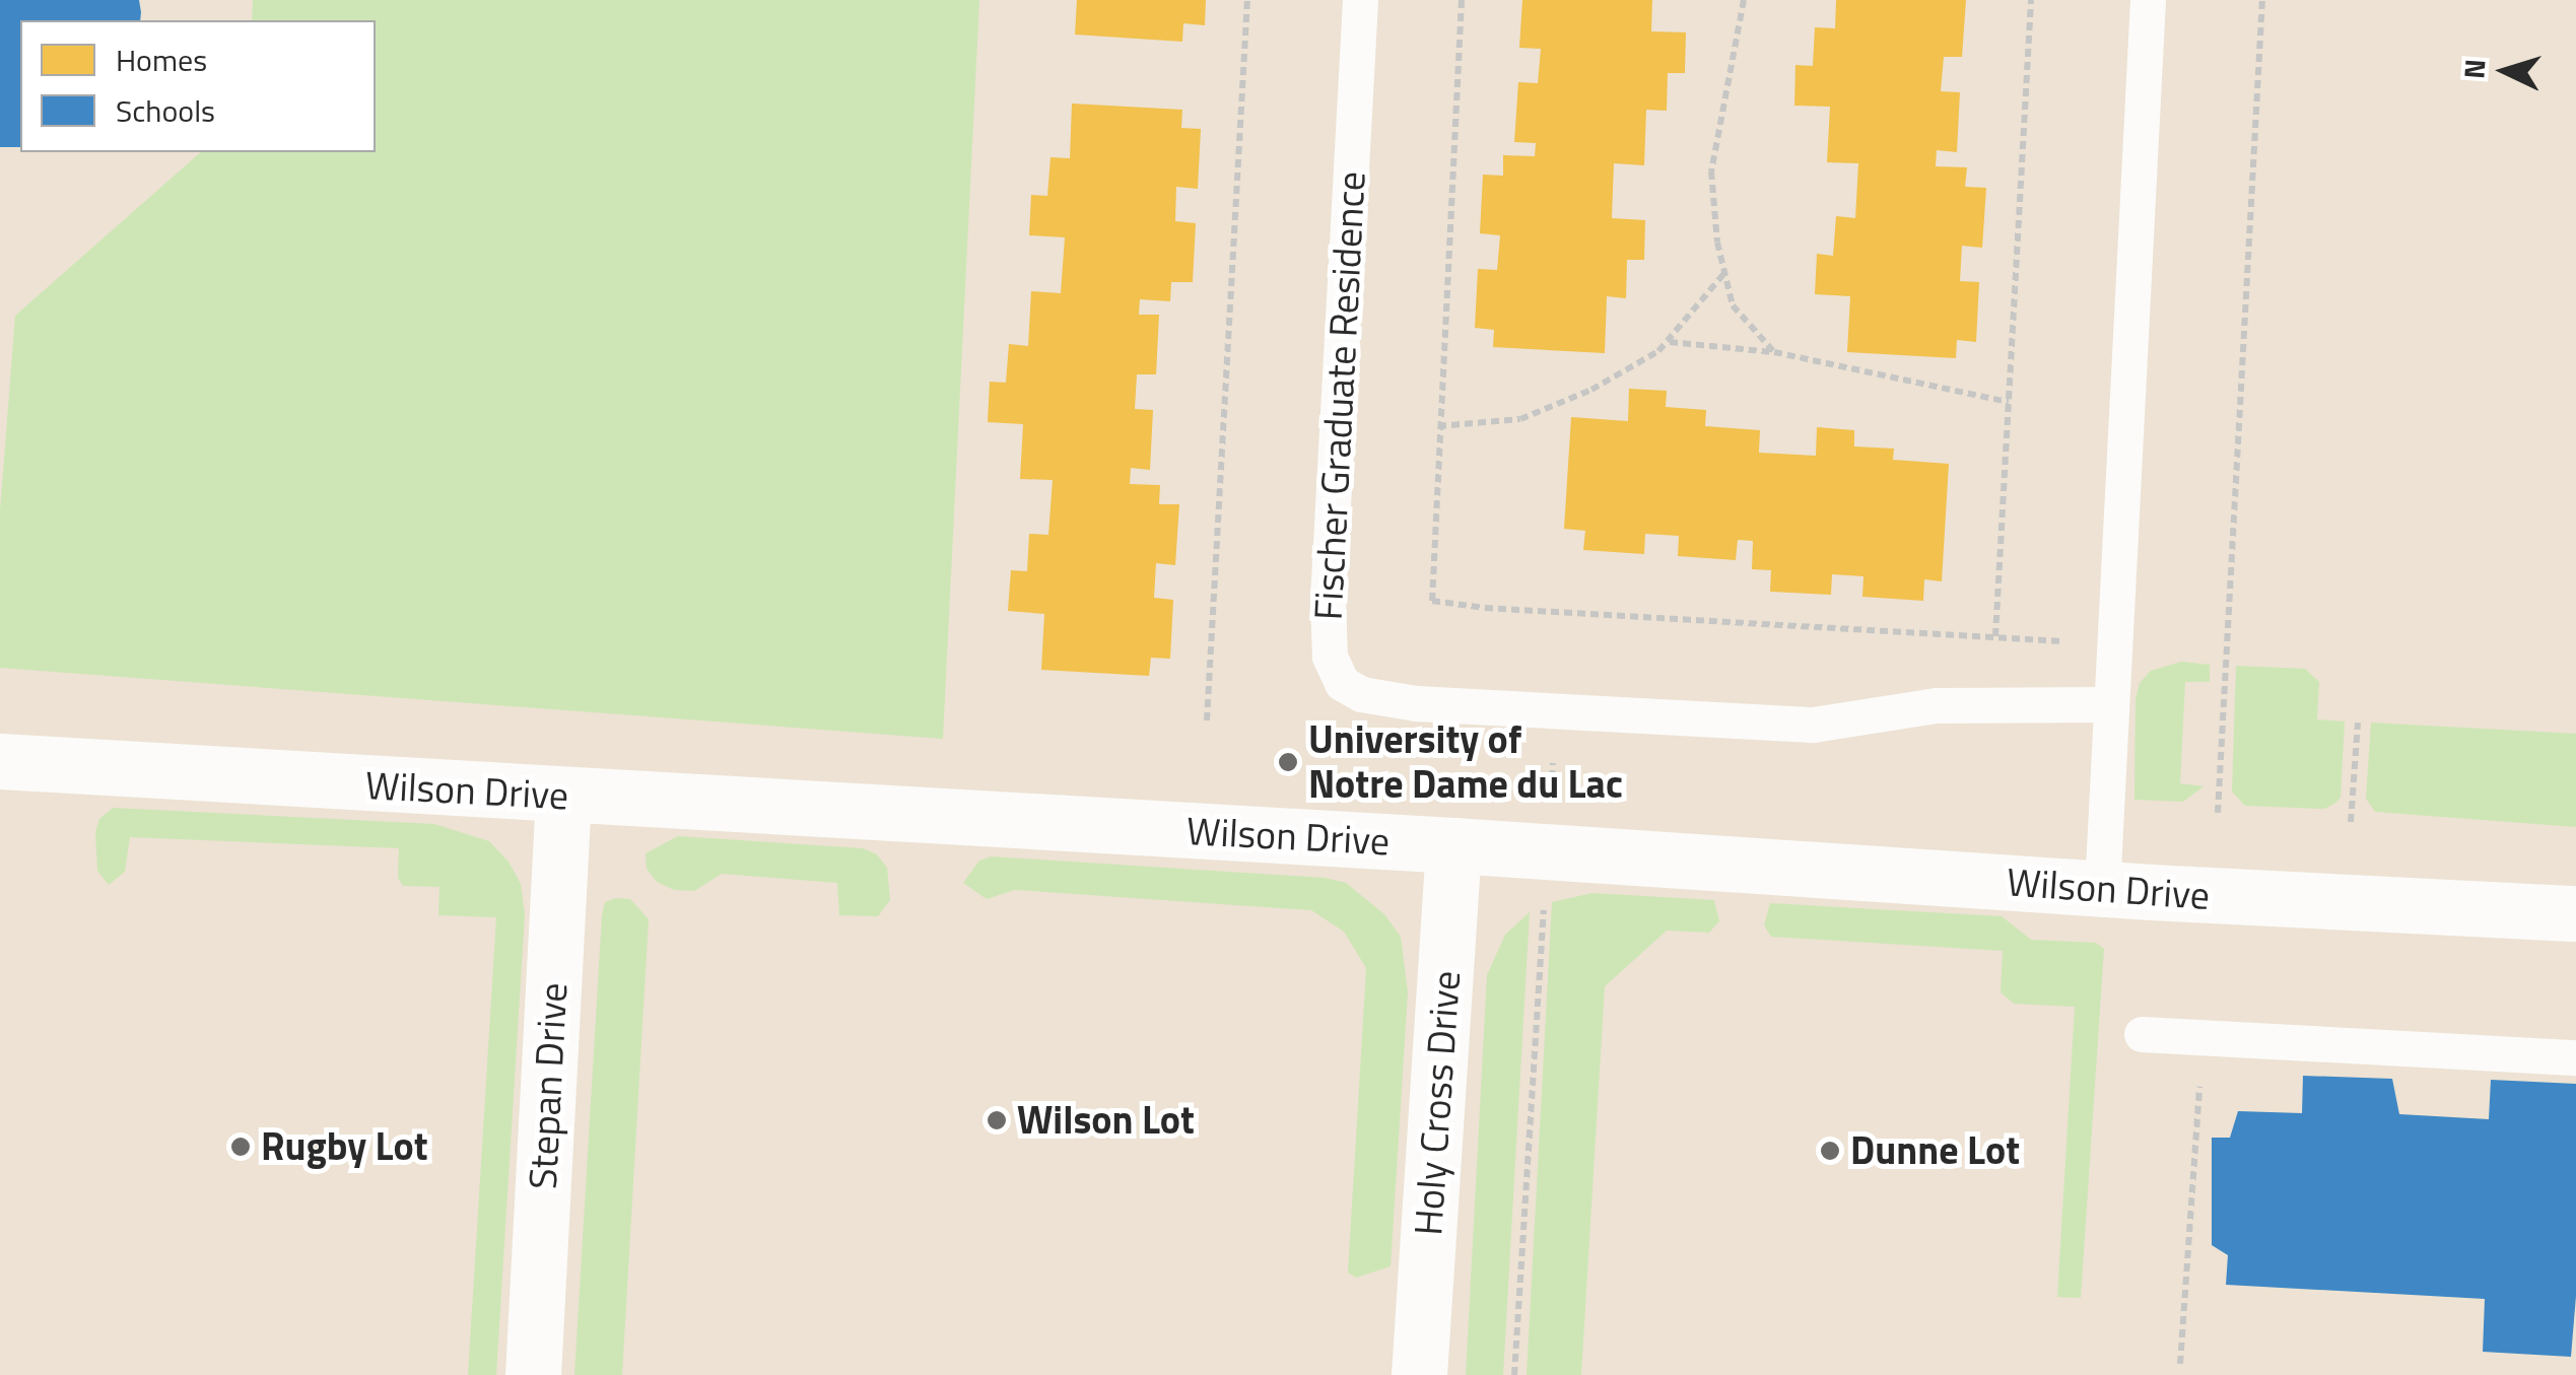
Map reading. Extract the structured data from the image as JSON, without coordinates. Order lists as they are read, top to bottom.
{
  "streets": {
    "street": ["Wilson Drive", "Stepan Drive", "Holy Cross Drive"],
    "lane": ["Fischer Graduate Residence"]
  },
  "crossings": [
    ["Wilson Drive", "Stepan Drive"],
    ["Wilson Drive", "Holy Cross Drive"]
  ],
  "places": [
    "University of Notre Dame du Lac",
    "Wilson Lot",
    "Rugby Lot",
    "Dunne Lot"
  ],
  "legend": ["Homes", "Schools"],
  "north": "left"
}
